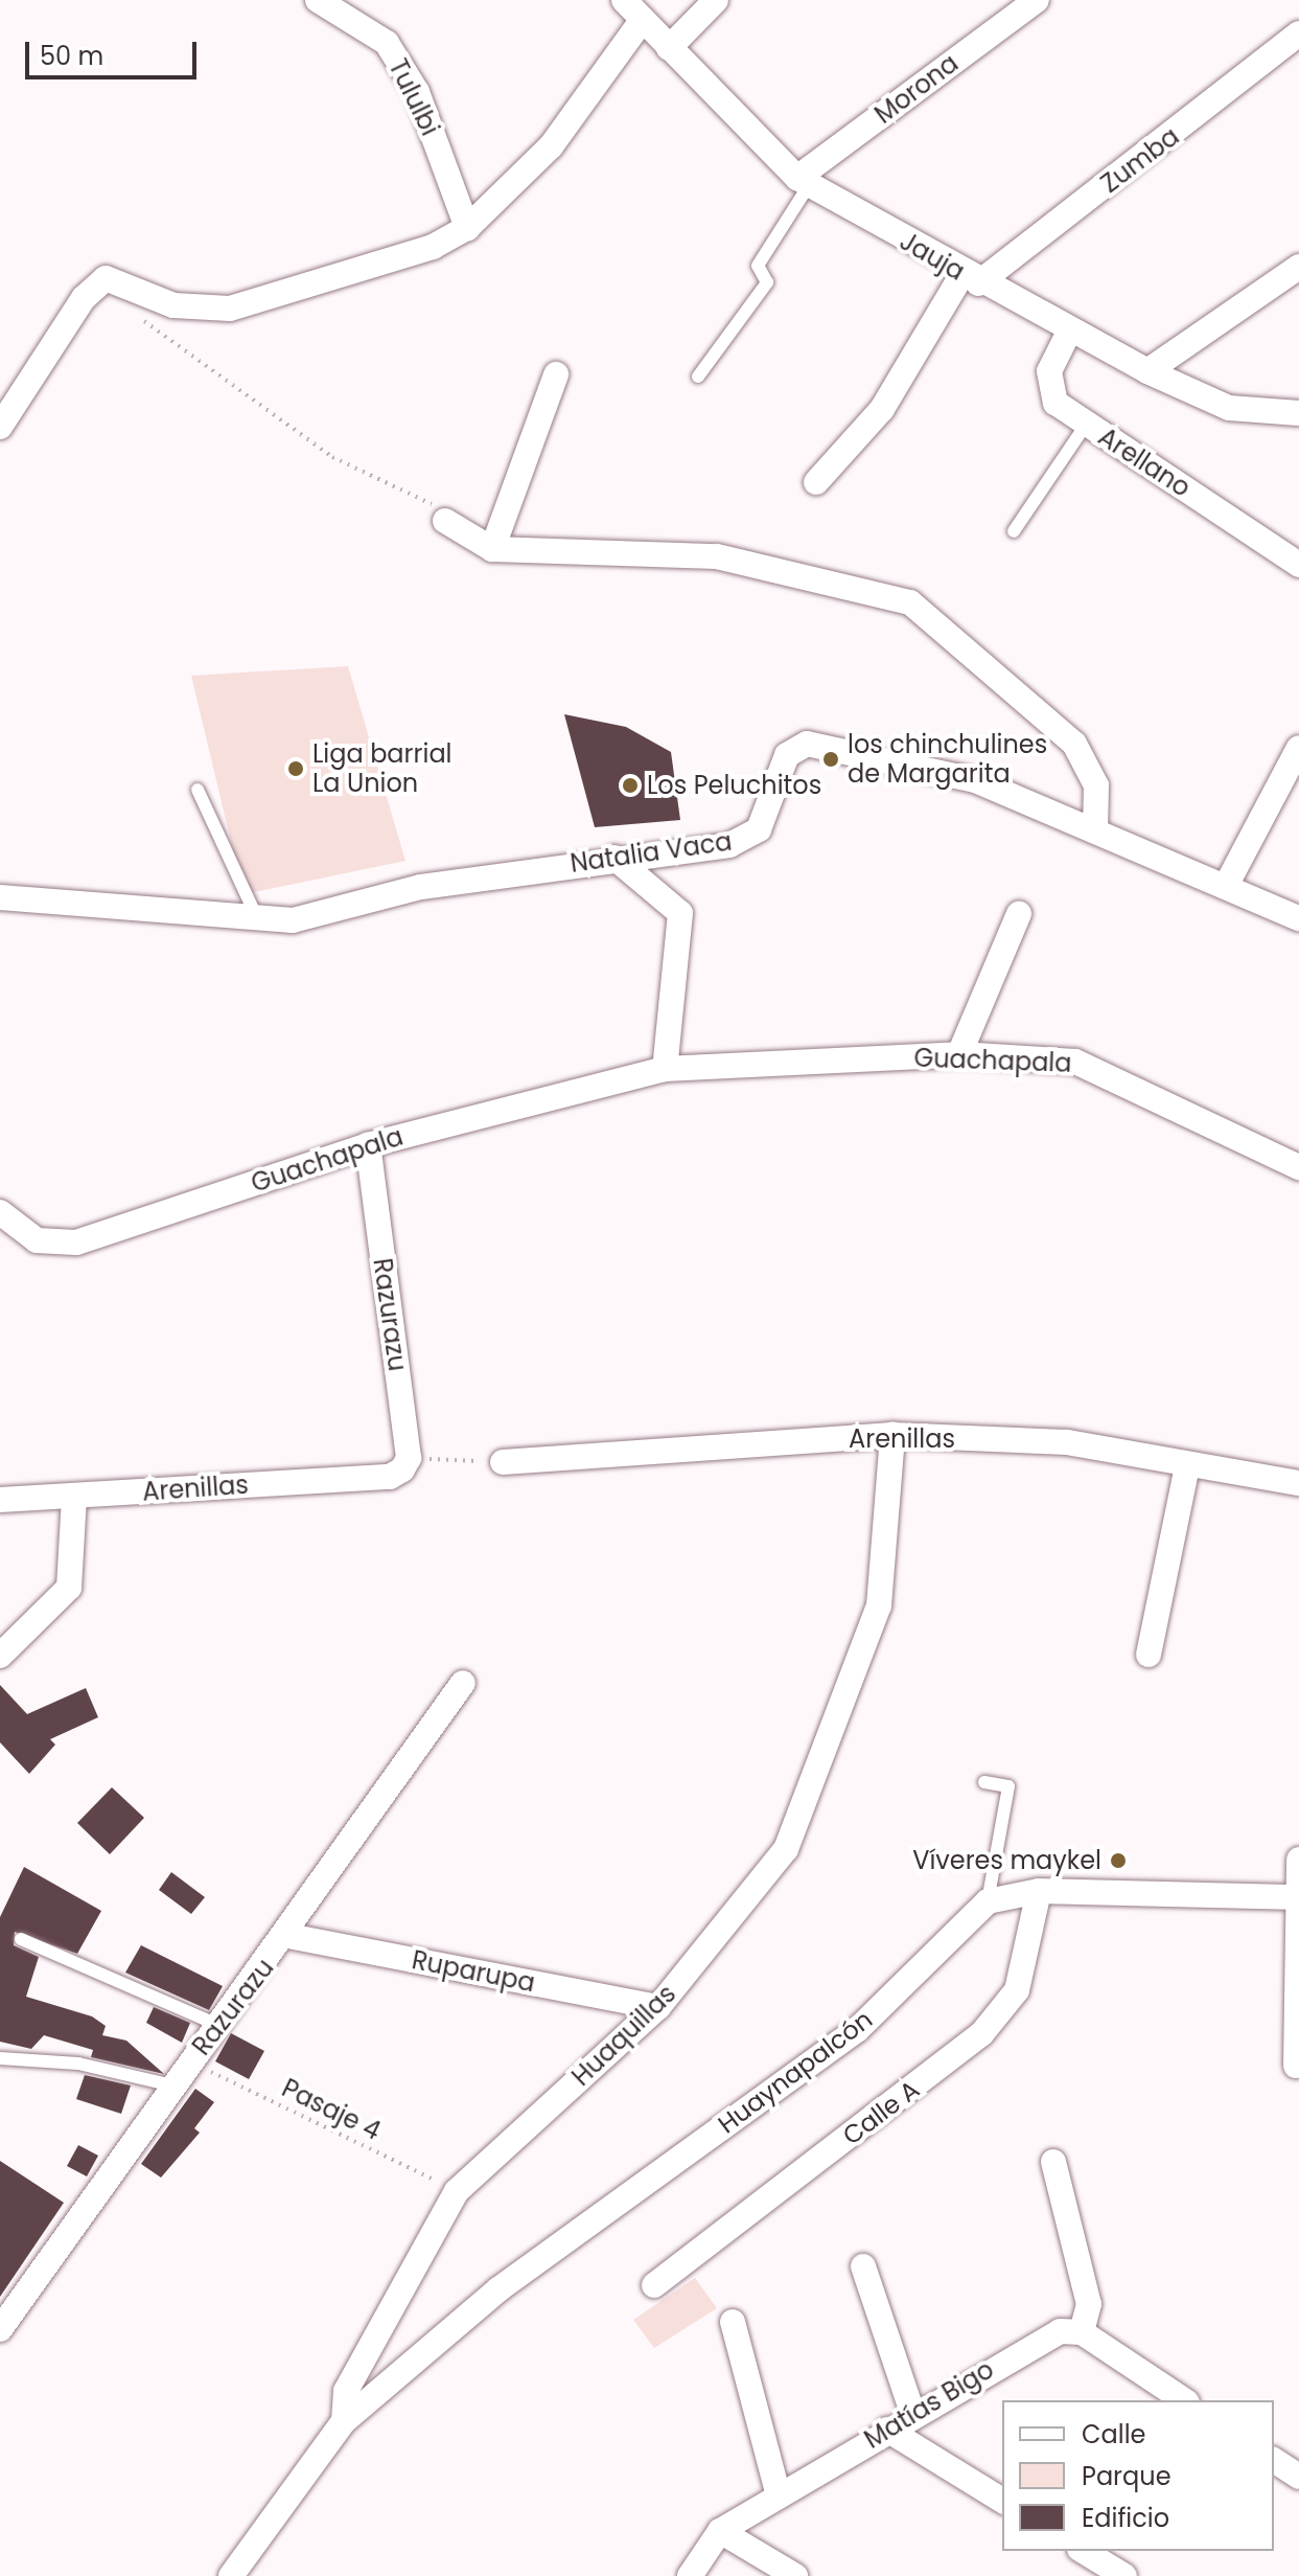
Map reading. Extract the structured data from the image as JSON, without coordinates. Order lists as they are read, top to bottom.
{
  "streets": {
    "street": [
      "Morona",
      "Tululbi",
      "Zumba",
      "Jauja",
      "Arellano",
      "Natalia Vaca",
      "Guachapala",
      "Razurazu",
      "Arenillas",
      "Ruparupa",
      "Huaquillas",
      "Huaynapalcón",
      "Calle A",
      "Matías Bigo"
    ],
    "path": ["Pasaje 4"]
  },
  "crossings": [
    ["Morona", "Jauja"],
    ["Zumba", "Jauja"],
    ["Jauja", "Arellano"],
    ["Guachapala", "Razurazu"],
    ["Razurazu", "Arenillas"],
    ["Razurazu", "Ruparupa"],
    ["Razurazu", "Pasaje 4"],
    ["Arenillas", "Huaquillas"],
    ["Ruparupa", "Huaquillas"],
    ["Huaquillas", "Huaynapalcón"],
    ["Huaquillas", "Pasaje 4"]
  ],
  "places": [
    "los chinchulines de Margarita",
    "Liga barrial La Union",
    "Los Peluchitos",
    "Víveres maykel"
  ],
  "legend": ["Calle", "Parque", "Edificio"],
  "scale_bar": "50 m"
}
